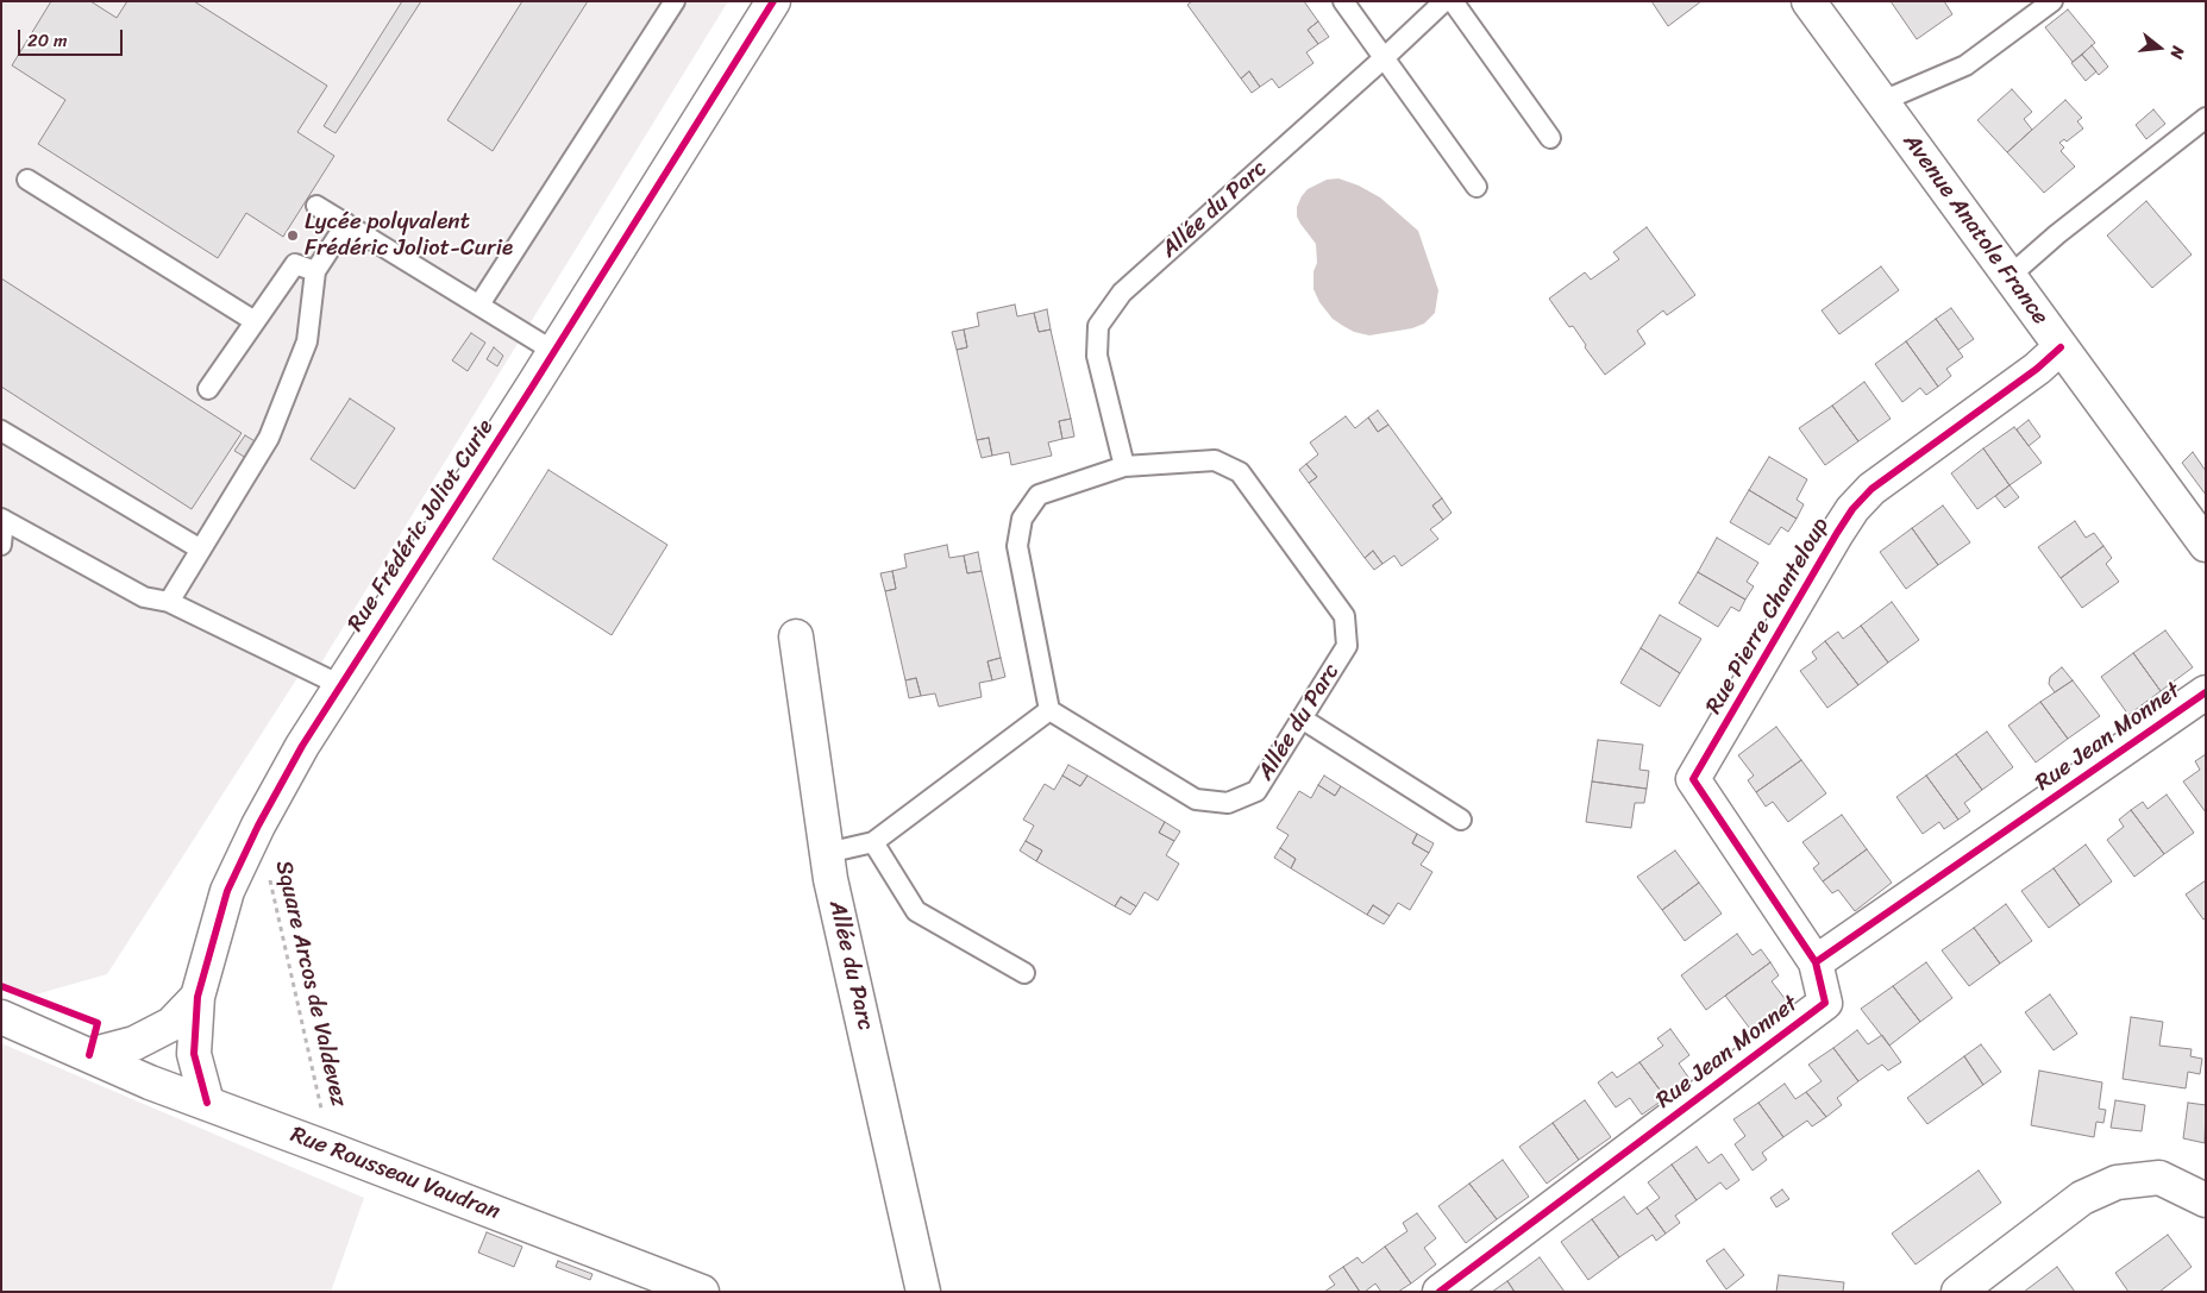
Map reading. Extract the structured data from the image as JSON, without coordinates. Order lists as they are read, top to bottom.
{
  "streets": {
    "street": [
      "Allée du Parc",
      "Avenue Anatole France",
      "Rue Frédéric Joliot Curie",
      "Rue Pierre Chanteloup",
      "Rue Jean Monnet",
      "Rue Rousseau Vaudran"
    ],
    "path": ["Square Arcos de Valdevez"]
  },
  "crossings": [
    ["Avenue Anatole France", "Rue Pierre Chanteloup"],
    ["Rue Frédéric Joliot Curie", "Square Arcos de Valdevez"],
    ["Rue Frédéric Joliot Curie", "Rue Rousseau Vaudran"],
    ["Rue Pierre Chanteloup", "Rue Jean Monnet"],
    ["Square Arcos de Valdevez", "Rue Rousseau Vaudran"]
  ],
  "places": ["Lycée polyvalent Frédéric Joliot-Curie"],
  "scale_bar": "20 m",
  "north": "right"
}
